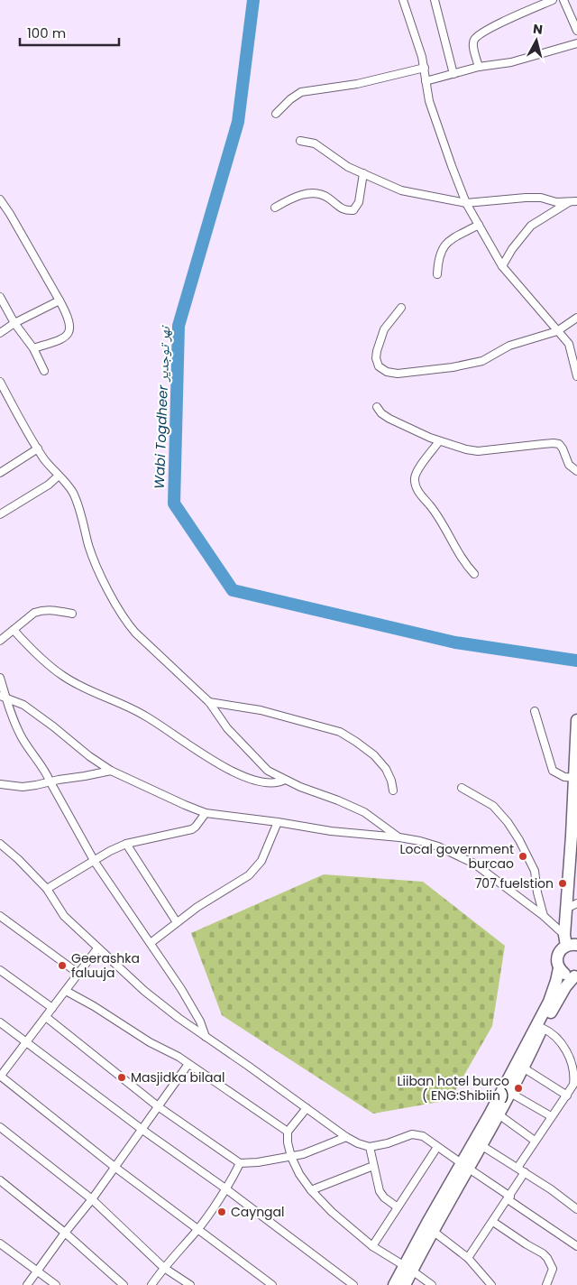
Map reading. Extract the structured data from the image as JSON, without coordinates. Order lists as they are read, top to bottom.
{
  "water": ["Wabi Togdheer نهر توجدير"],
  "places": [
    "Local government burcao",
    "707 fuelstion",
    "Geerashka faluuja",
    "Masjidka bilaal",
    "Liiban hotel burco ( ENG:Shibiin )",
    "Cayngal"
  ],
  "scale_bar": "100 m",
  "north": "top"
}
